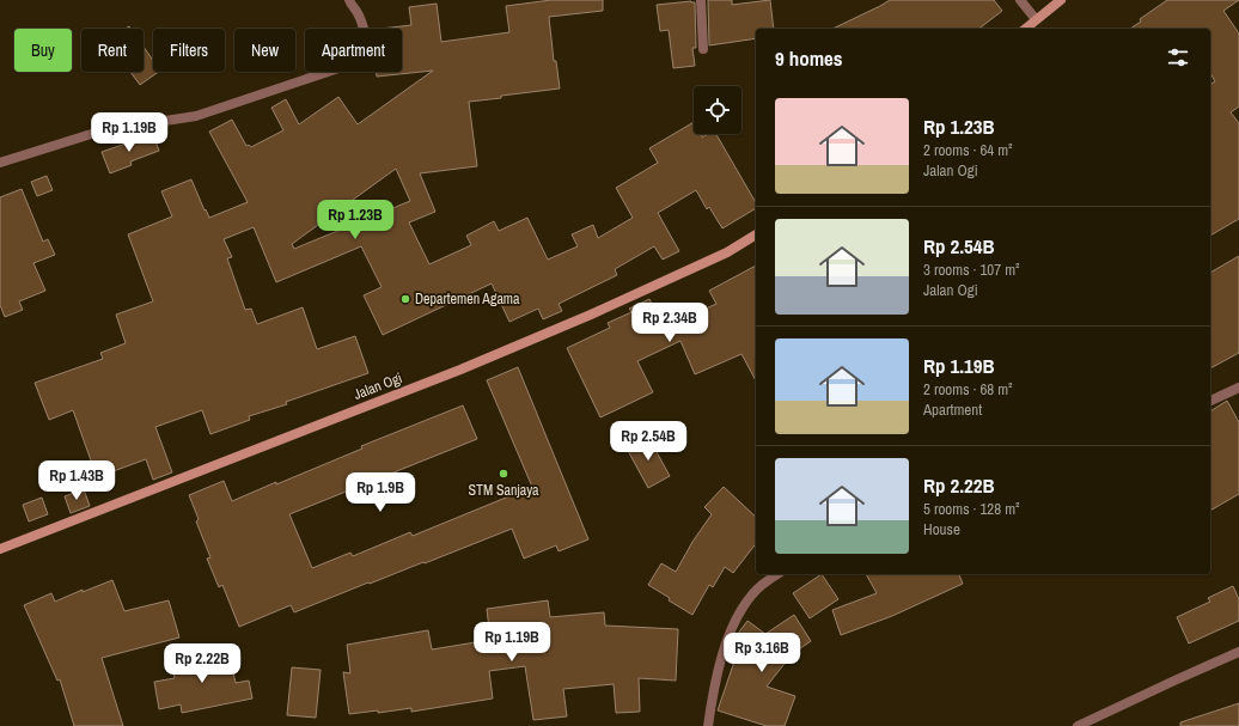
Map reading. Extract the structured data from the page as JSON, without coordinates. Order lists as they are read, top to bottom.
{
  "streets": {
    "street": ["Jalan Ogi"]
  },
  "places": ["Departemen Agama", "STM Sanjaya"],
  "page": {
    "chip": [
      "Buy",
      "Rent",
      "Filters",
      "New",
      "Apartment"
    ],
    "heading": "9 homes",
    "list": [
      {
        "name": "Rp 1.23B",
        "note": "2 rooms · 64 m² · Jalan Ogi"
      },
      {
        "name": "Rp 2.54B",
        "note": "3 rooms · 107 m² · Jalan Ogi"
      },
      {
        "name": "Rp 1.19B",
        "note": "2 rooms · 68 m² · Apartment"
      },
      {
        "name": "Rp 2.22B",
        "note": "5 rooms · 128 m² · House"
      }
    ],
    "price": [
      "Rp 1.19B",
      "Rp 1.23B",
      "Rp 2.34B",
      "Rp 2.54B",
      "Rp 1.43B",
      "Rp 1.9B",
      "Rp 1.19B",
      "Rp 3.16B",
      "Rp 2.22B"
    ]
  }
}
